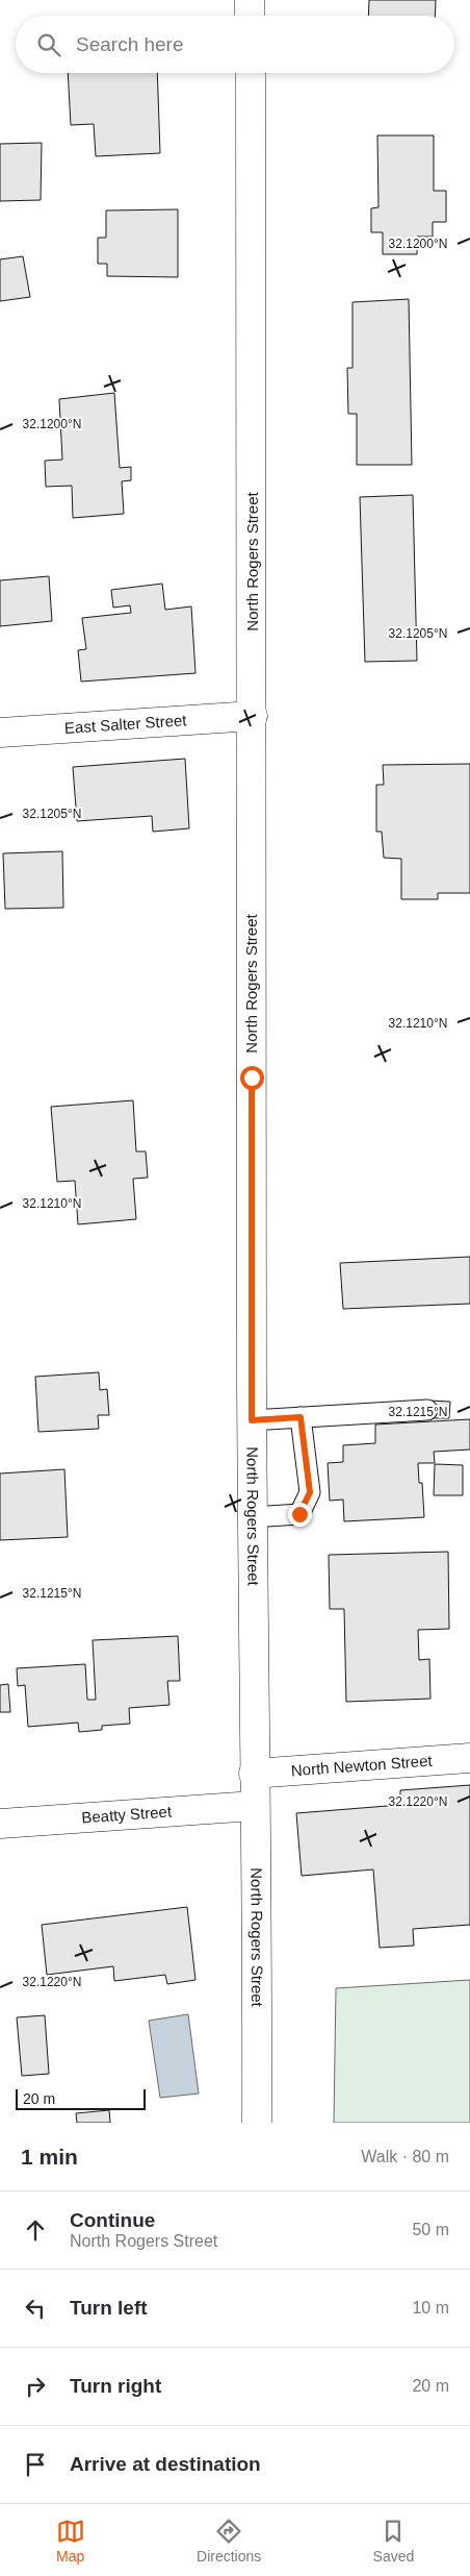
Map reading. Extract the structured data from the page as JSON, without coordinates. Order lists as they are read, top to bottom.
{
  "streets": {
    "street": [
      "North Rogers Street",
      "East Salter Street",
      "North Newton Street",
      "Beatty Street"
    ]
  },
  "crossings": [
    ["North Rogers Street", "East Salter Street"],
    ["North Rogers Street", "North Newton Street"],
    ["North Rogers Street", "Beatty Street"]
  ],
  "scale_bar": "20 m",
  "page": {
    "search": "Search here",
    "scale": "20 m",
    "heading": ["1 min", "Walk · 80 m"],
    "list": [
      ["Continue", "North Rogers Street", "50 m"],
      ["Turn left", "10 m"],
      ["Turn right", "20 m"],
      "Arrive at destination"
    ],
    "nav": ["Map", "Directions", "Saved"]
  },
  "coordinates": [
    "32.1200°N",
    "32.1205°N",
    "32.1210°N",
    "32.1215°N",
    "32.1220°N"
  ]
}
